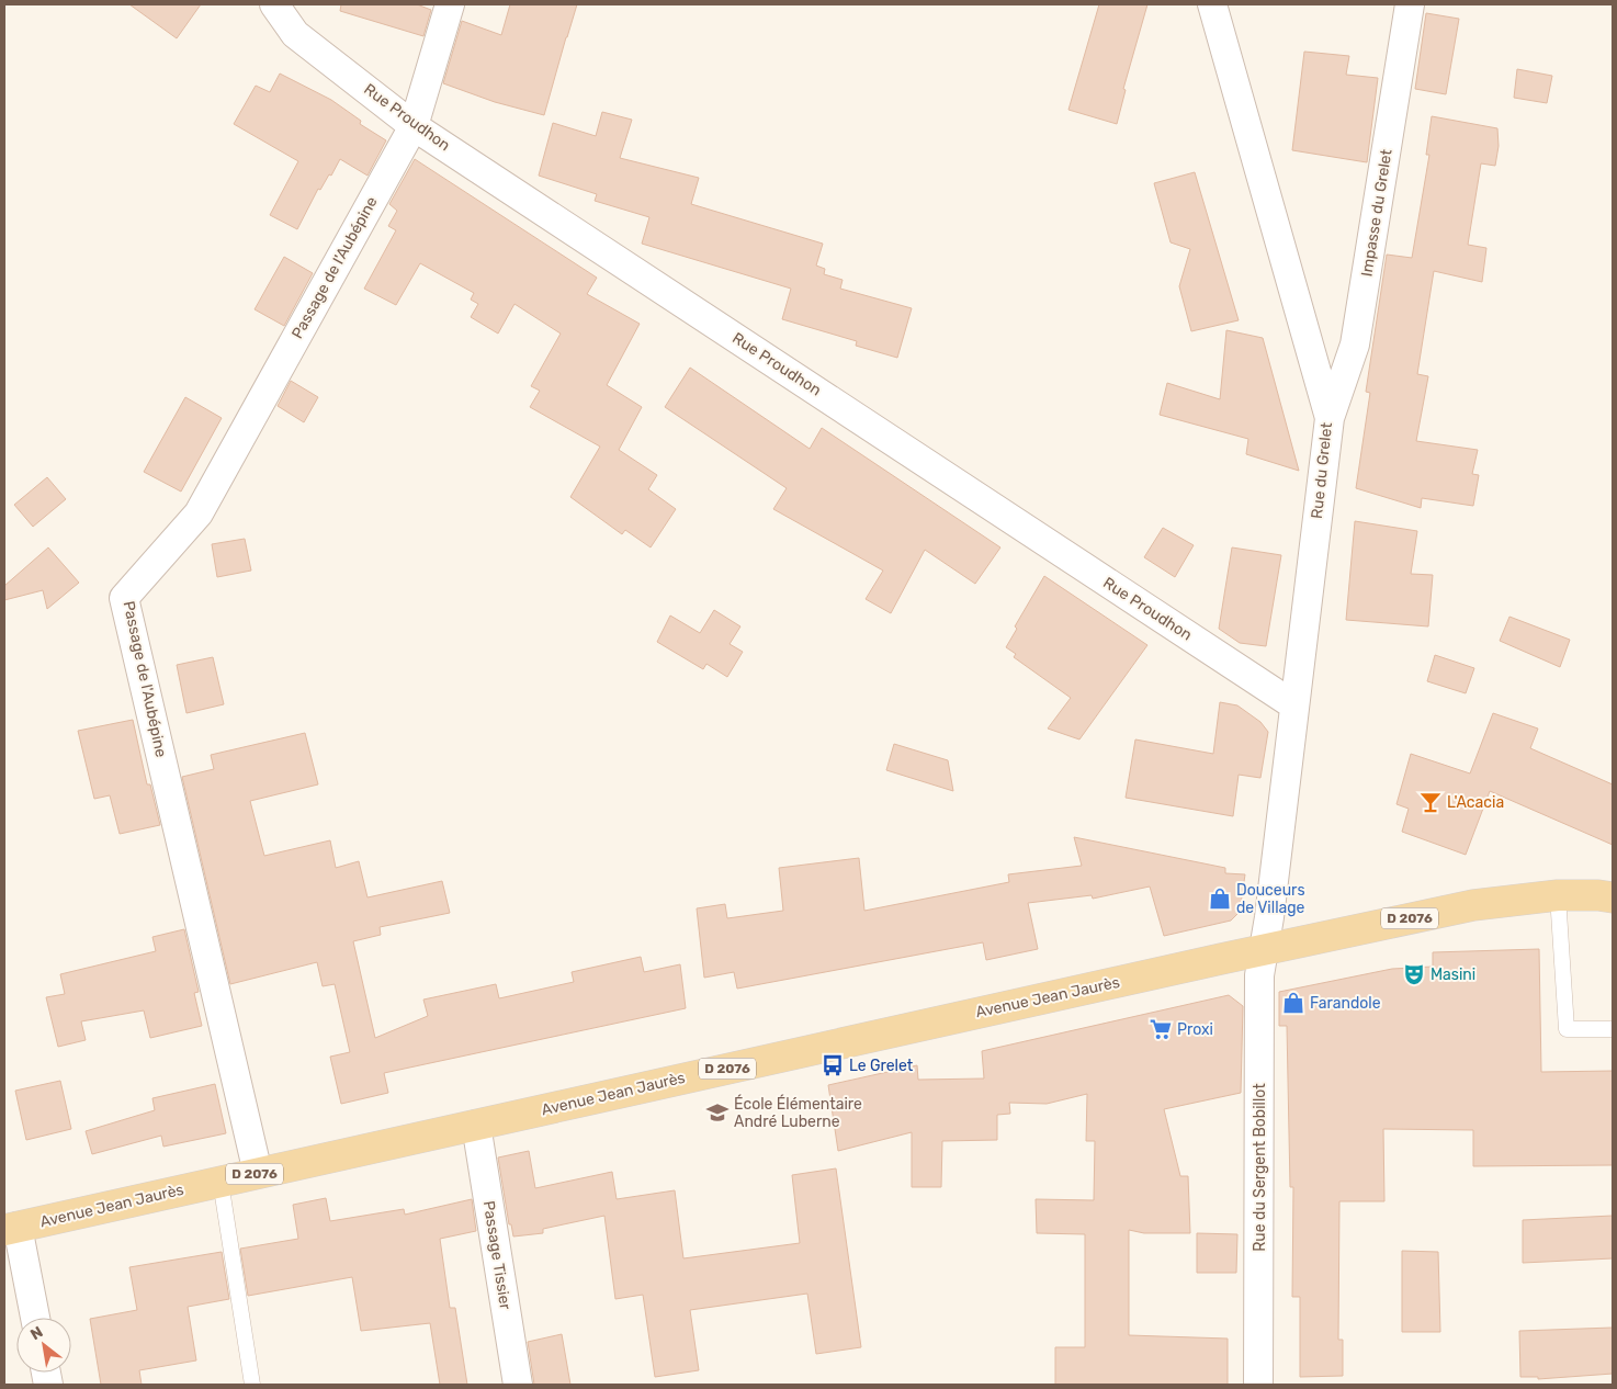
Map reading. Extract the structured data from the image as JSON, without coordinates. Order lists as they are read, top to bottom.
{
  "streets": {
    "main road": ["D 2076", "Avenue Jean Jaurès"],
    "street": [
      "Rue Proudhon",
      "Impasse du Grelet",
      "Passage de l'Aubépine",
      "Rue du Grelet",
      "Rue du Sergent Bobillot",
      "Passage Tissier"
    ]
  },
  "crossings": [
    ["Rue Proudhon", "Passage de l'Aubépine"],
    ["Rue Proudhon", "Rue du Grelet"],
    ["Impasse du Grelet", "Rue du Grelet"],
    ["Passage de l'Aubépine", "Avenue Jean Jaurès"],
    ["Rue du Grelet", "D 2076"],
    ["Rue du Grelet", "Avenue Jean Jaurès"],
    ["Rue du Grelet", "Rue du Sergent Bobillot"],
    ["D 2076", "Avenue Jean Jaurès"],
    ["D 2076", "Rue du Sergent Bobillot"],
    ["Avenue Jean Jaurès", "Rue du Sergent Bobillot"],
    ["Avenue Jean Jaurès", "Passage Tissier"]
  ],
  "places": {
    "bar": ["L'Acacia"],
    "shop": ["Douceurs de Village", "Farandole"],
    "theatre": ["Masini"],
    "supermarket": ["Proxi"],
    "bus stop": ["Le Grelet"],
    "school or university": ["École Élémentaire André Luberne"]
  },
  "north": "top left"
}
